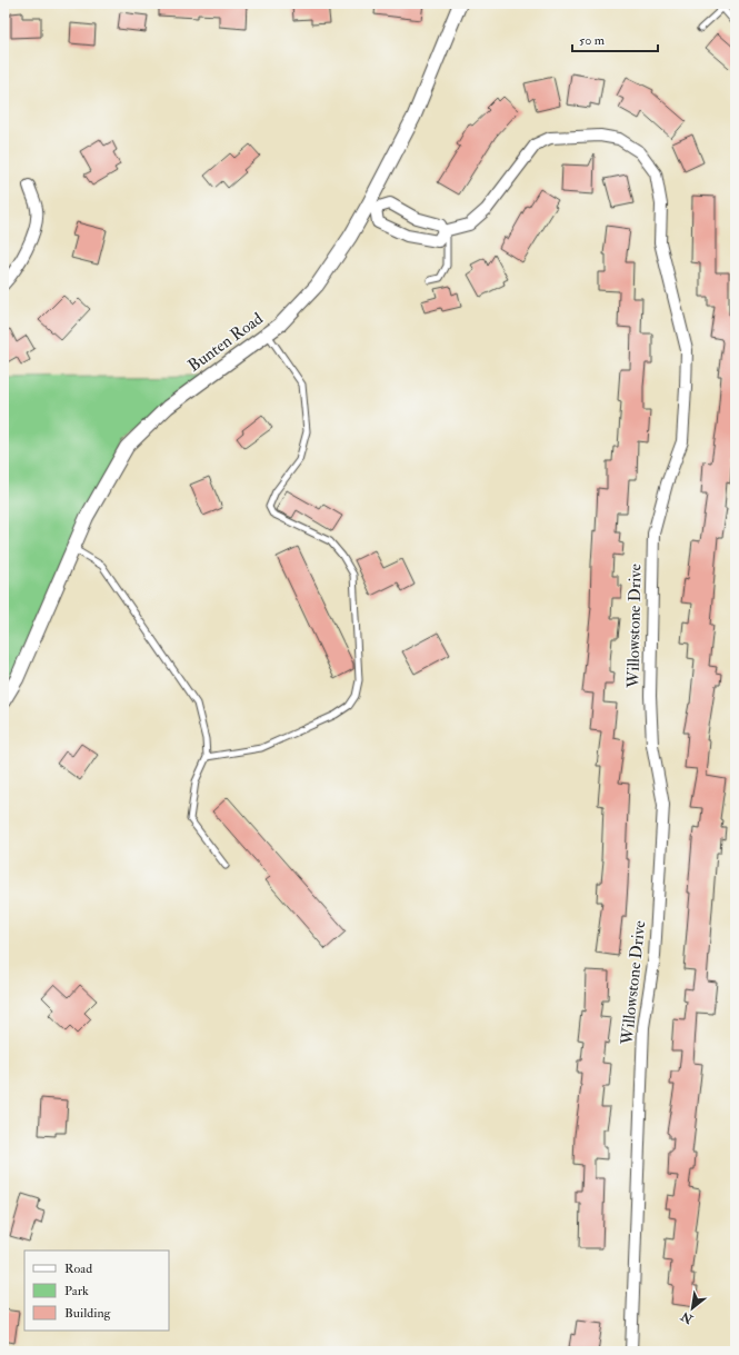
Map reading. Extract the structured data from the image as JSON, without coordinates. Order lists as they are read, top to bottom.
{
  "streets": {
    "street": ["Bunten Road", "Willowstone Drive"]
  },
  "crossings": [
    ["Bunten Road", "Willowstone Drive"]
  ],
  "legend": ["Road", "Park", "Building"],
  "scale_bar": "50 m",
  "north": "bottom left"
}
